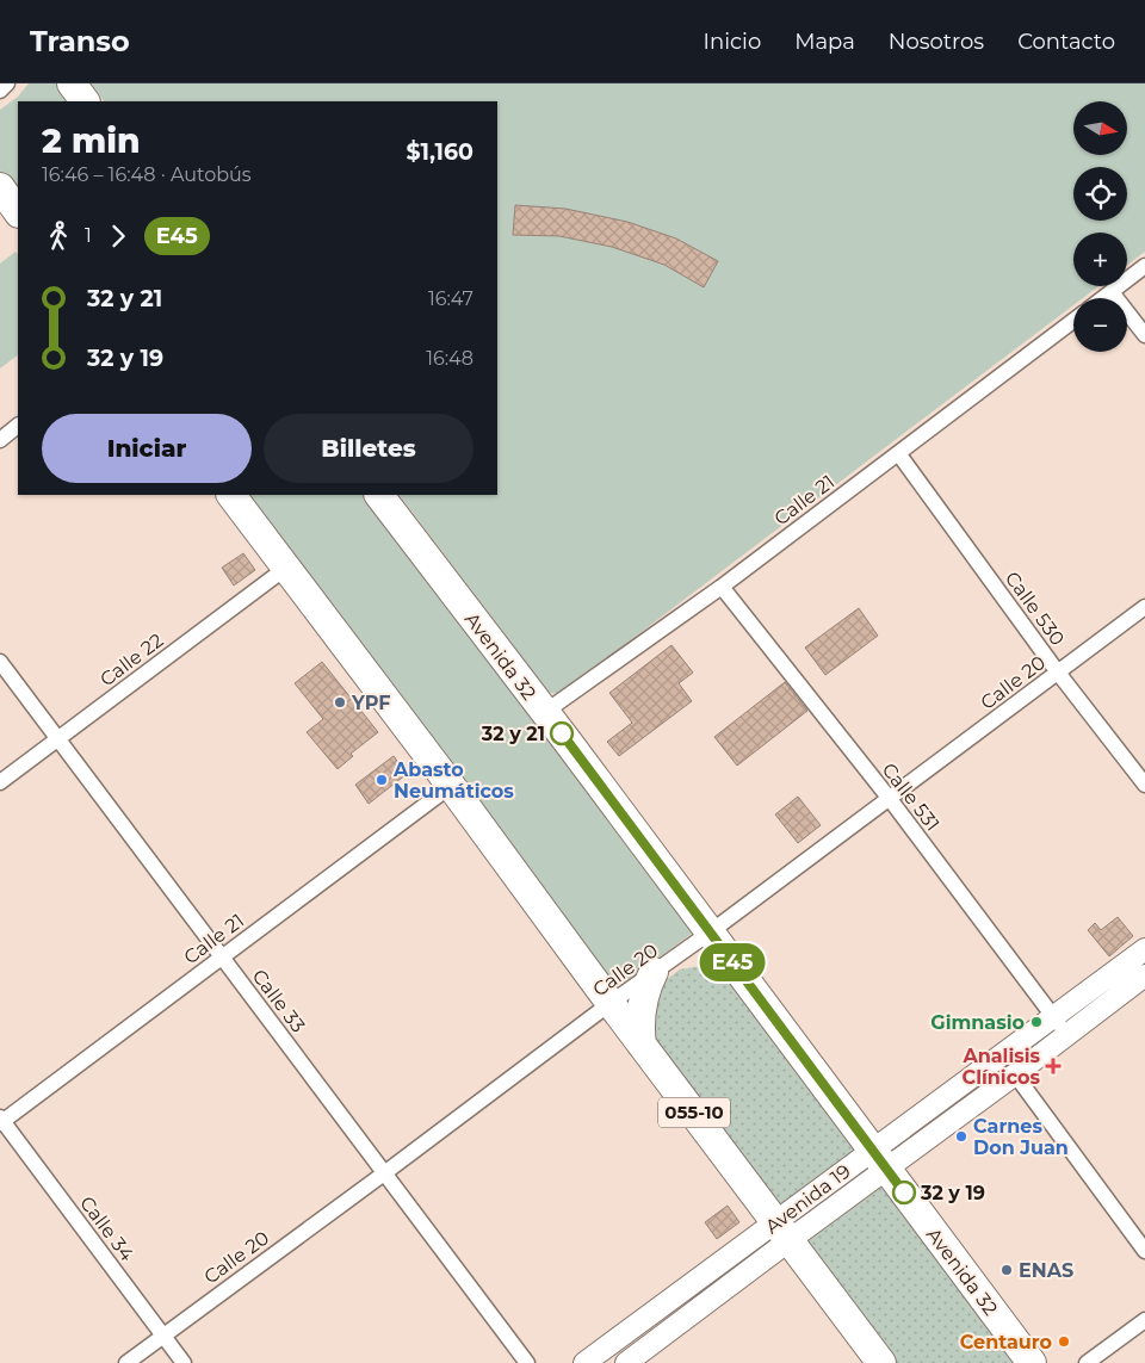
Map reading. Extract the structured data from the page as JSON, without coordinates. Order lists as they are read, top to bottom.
{
  "streets": {
    "highway": ["Avenida 32", "055-10"],
    "main road": ["Avenida 19"],
    "street": [
      "Calle 21",
      "Calle 530",
      "Calle 22",
      "Calle 20",
      "Calle 531",
      "Calle 33",
      "Calle 34"
    ]
  },
  "crossings": [
    ["Calle 21", "Calle 530"],
    ["Calle 21", "Avenida 32"],
    ["Calle 21", "Calle 531"],
    ["Calle 21", "Calle 33"],
    ["Calle 21", "055-10"],
    ["Calle 21", "Calle 34"],
    ["Calle 530", "Calle 20"],
    ["Avenida 32", "Calle 20"],
    ["Avenida 32", "Avenida 19"],
    ["Calle 22", "Calle 33"],
    ["Calle 22", "055-10"],
    ["Calle 20", "Calle 531"],
    ["Calle 20", "Calle 33"],
    ["Calle 20", "055-10"],
    ["Calle 20", "Calle 34"],
    ["Calle 531", "Avenida 19"],
    ["055-10", "Avenida 19"]
  ],
  "places": {
    "other": [
      "YPF",
      "32 y 21",
      "Abasto Neumáticos",
      "Gimnasio",
      "Carnes Don Juan",
      "32 y 19",
      "ENAS",
      "Centauro"
    ],
    "health": ["Analisis Clínicos"]
  },
  "lines": ["bus line E45"],
  "north": "right",
  "page": {
    "header": "Transo",
    "nav": [
      "Inicio",
      "Mapa",
      "Nosotros",
      "Contacto"
    ],
    "on_map": "E45",
    "map_buttons": ["+", "−"],
    "heading": ["2 min", "16:46 – 16:48 · Autobús", "$1,160"],
    "legs": ["1", "E45"],
    "list": [
      {
        "name": "32 y 21",
        "value": "16:47"
      },
      {
        "name": "32 y 19",
        "value": "16:48"
      }
    ],
    "buttons": ["Iniciar", "Billetes"]
  }
}
